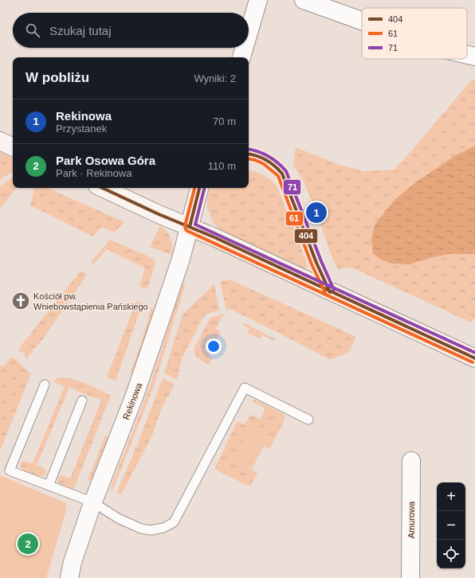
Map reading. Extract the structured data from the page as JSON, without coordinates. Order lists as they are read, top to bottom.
{
  "streets": {
    "street": ["Rekinowa", "Amurowa"]
  },
  "places": {
    "church": ["Kościół pw. Wniebowstąpienia Pańskiego"]
  },
  "lines": ["transit line 71", "transit line 404", "transit line 61"],
  "legend": ["404", "61", "71"],
  "page": {
    "search": "Szukaj tutaj",
    "heading": ["W pobliżu", "Wyniki: 2"],
    "list": [
      {
        "mark": "1",
        "name": "Rekinowa",
        "note": "Przystanek",
        "value": "70 m"
      },
      {
        "mark": "2",
        "name": "Park Osowa Góra",
        "note": "Park · Rekinowa",
        "value": "110 m"
      }
    ],
    "pins": ["1", "2"],
    "map_buttons": ["+", "−"]
  }
}
